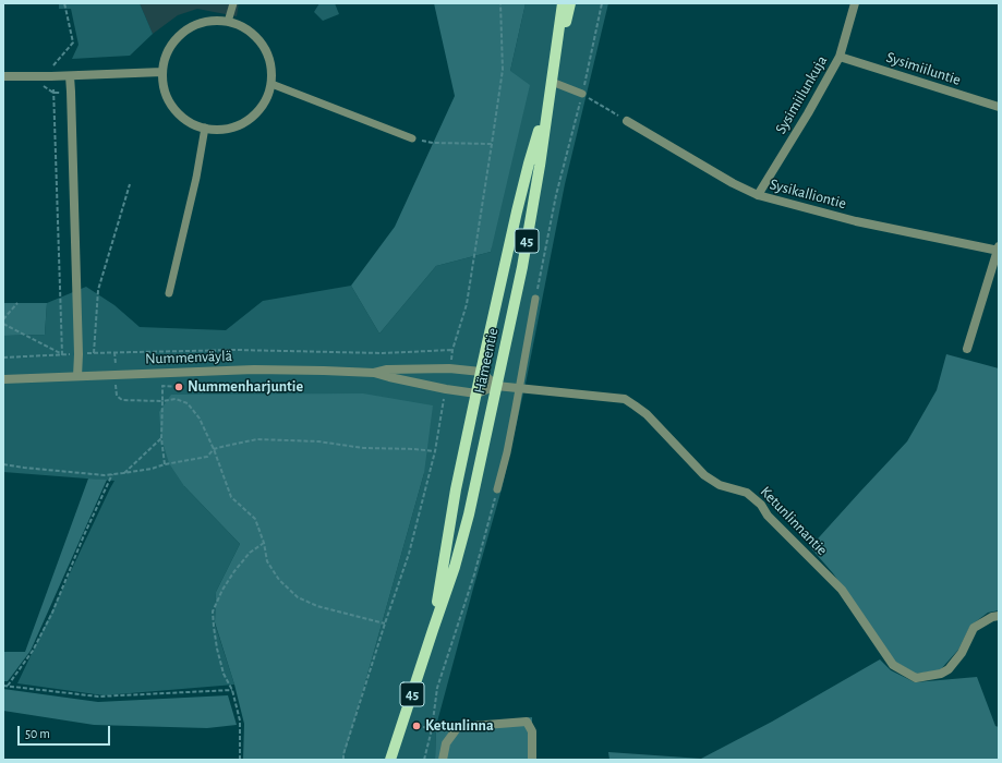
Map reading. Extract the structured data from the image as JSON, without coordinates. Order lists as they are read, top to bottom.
{
  "streets": {
    "main road": ["45", "Hämeentie"],
    "street": [
      "Sysimiiluntie",
      "Sysimiilunkuja",
      "Sysikalliontie",
      "Nummenväylä",
      "Ketunlinnantie"
    ]
  },
  "crossings": [
    ["Sysimiiluntie", "Sysimiilunkuja"],
    ["Sysimiilunkuja", "Sysikalliontie"],
    ["Nummenväylä", "Hämeentie"],
    ["Nummenväylä", "Ketunlinnantie"],
    ["Hämeentie", "Ketunlinnantie"]
  ],
  "places": ["Nummenharjuntie", "Ketunlinna"],
  "scale_bar": "50 m"
}
